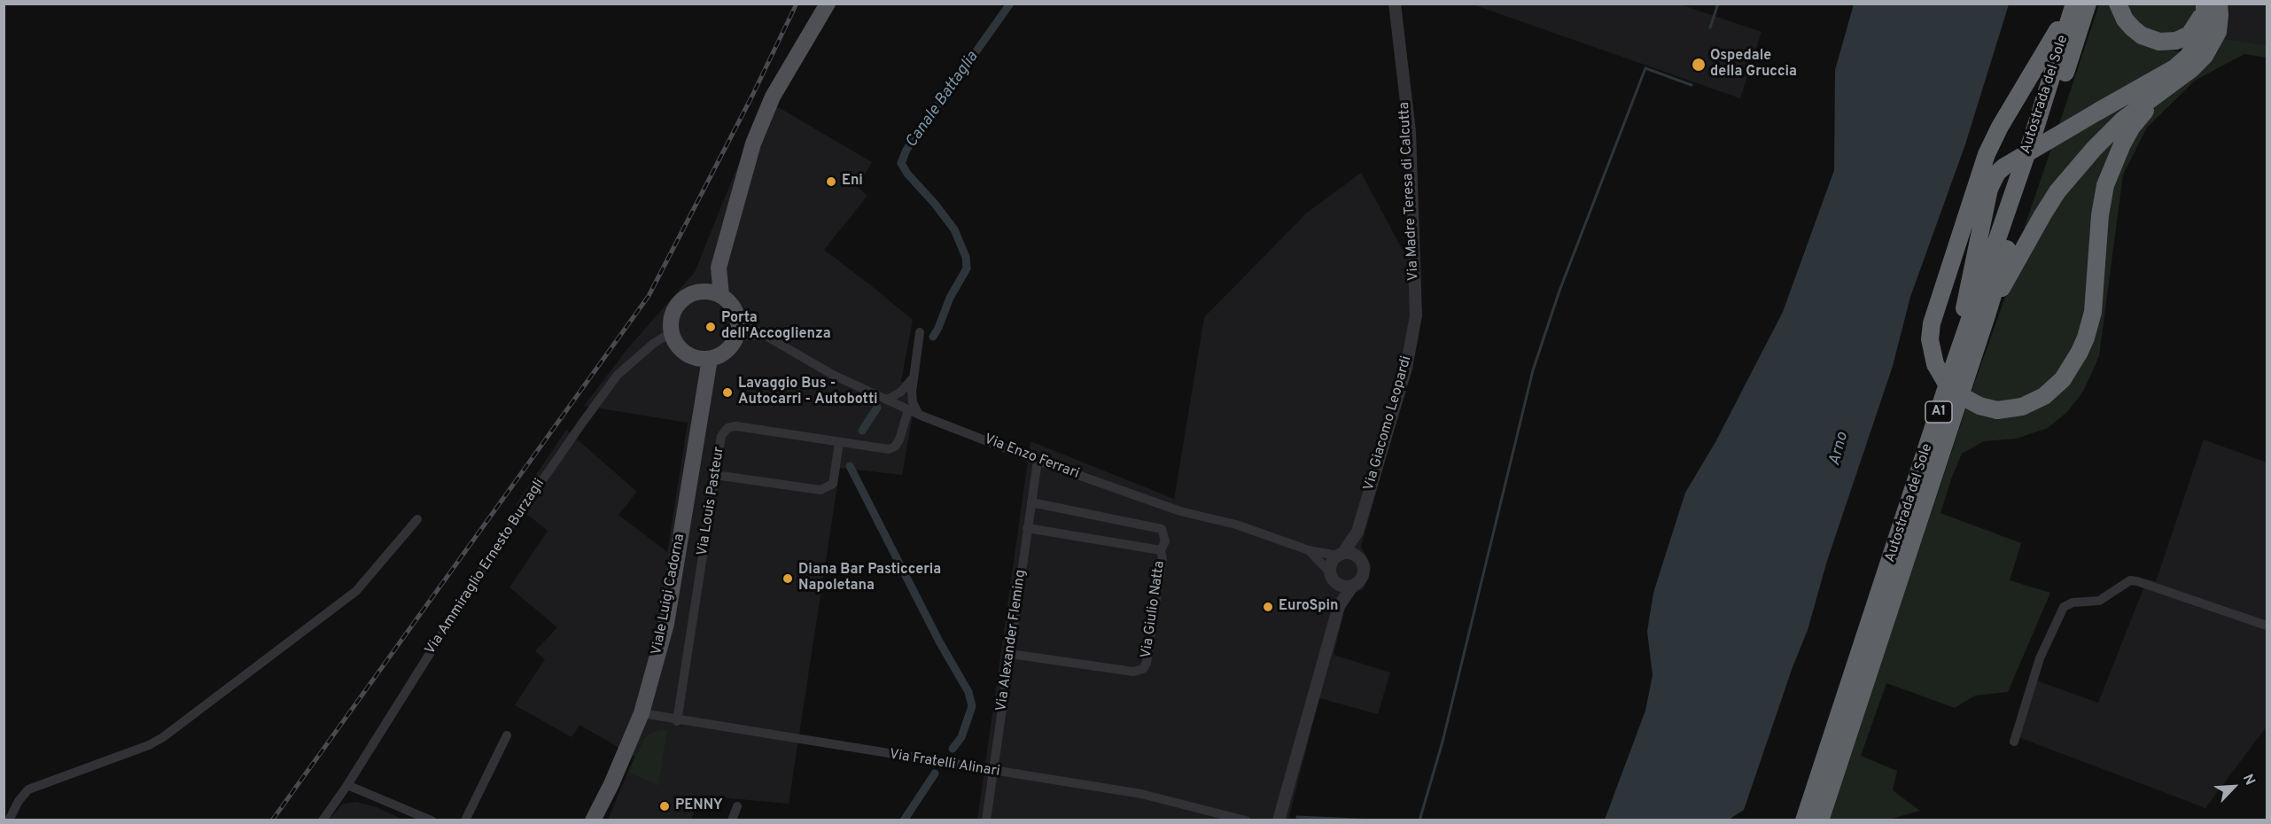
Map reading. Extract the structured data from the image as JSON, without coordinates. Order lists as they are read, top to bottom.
{
  "streets": {
    "highway": ["Autostrada del Sole", "A1"],
    "main road": ["Viale Luigi Cadorna"],
    "street": [
      "Via Madre Teresa di Calcutta",
      "Via Giacomo Leopardi",
      "Via Enzo Ferrari",
      "Via Louis Pasteur",
      "Via Ammiraglio Ernesto Burzagli",
      "Via Giulio Natta",
      "Via Alexander Fleming",
      "Via Fratelli Alinari"
    ]
  },
  "crossings": [
    ["Via Madre Teresa di Calcutta", "Via Giacomo Leopardi"],
    ["Via Giacomo Leopardi", "Via Enzo Ferrari"],
    ["Via Enzo Ferrari", "Via Louis Pasteur"],
    ["Via Enzo Ferrari", "Via Ammiraglio Ernesto Burzagli"],
    ["Via Enzo Ferrari", "Viale Luigi Cadorna"],
    ["Via Enzo Ferrari", "Via Alexander Fleming"],
    ["Via Louis Pasteur", "Via Fratelli Alinari"],
    ["Via Ammiraglio Ernesto Burzagli", "Viale Luigi Cadorna"],
    ["Viale Luigi Cadorna", "Via Fratelli Alinari"],
    ["Via Giulio Natta", "Via Alexander Fleming"],
    ["Via Alexander Fleming", "Via Fratelli Alinari"]
  ],
  "water": ["Canale Battaglia", "Arno"],
  "places": [
    "Ospedale della Gruccia",
    "Eni",
    "Porta dell'Accoglienza",
    "Lavaggio Bus - Autocarri - Autobotti",
    "Diana Bar Pasticceria Napoletana",
    "EuroSpin",
    "PENNY"
  ],
  "north": "top right"
}
